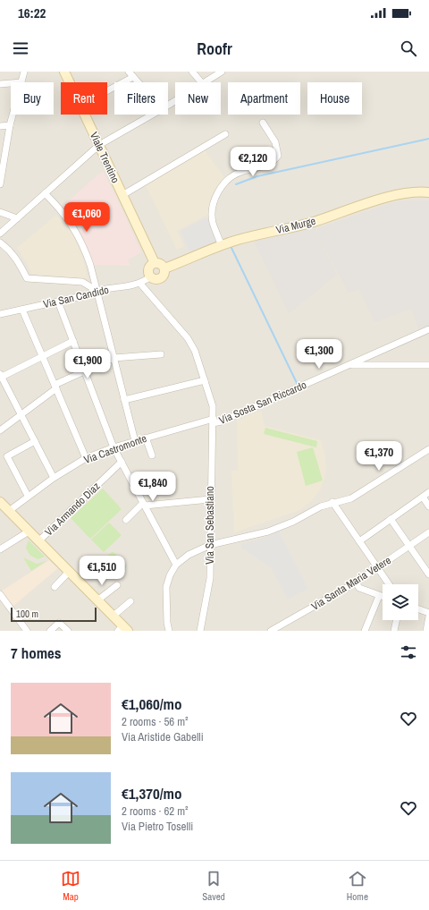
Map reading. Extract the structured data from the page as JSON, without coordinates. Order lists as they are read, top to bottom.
{
  "streets": {
    "street": [
      "Viale Trentino",
      "Via Murge",
      "Via San Candido",
      "Via Sosta San Riccardo",
      "Via Castromonte",
      "Via Armando Diaz",
      "Via San Sebastiano",
      "Via Santa Maria Vetere"
    ]
  },
  "crossings": [
    ["Viale Trentino", "Via Murge"],
    ["Viale Trentino", "Via San Candido"],
    ["Via Murge", "Via San Candido"],
    ["Via San Candido", "Via San Sebastiano"],
    ["Via Sosta San Riccardo", "Via Castromonte"],
    ["Via Sosta San Riccardo", "Via San Sebastiano"],
    ["Via Castromonte", "Via San Sebastiano"]
  ],
  "scale_bar": "100 m",
  "page": {
    "status": "16:22",
    "header": "Roofr",
    "chip": [
      "Buy",
      "Rent",
      "Filters",
      "New",
      "Apartment",
      "House"
    ],
    "price": [
      "€2,120",
      "€1,060",
      "€1,300",
      "€1,900",
      "€1,370",
      "€1,840",
      "€1,510"
    ],
    "scale": "100 m",
    "heading": "7 homes",
    "list": [
      {
        "name": "€1,060/mo",
        "note": "2 rooms · 56 m² · Via Aristide Gabelli"
      },
      {
        "name": "€1,370/mo",
        "note": "2 rooms · 62 m² · Via Pietro Toselli"
      }
    ],
    "tabs": ["Map", "Saved", "Home"]
  }
}
